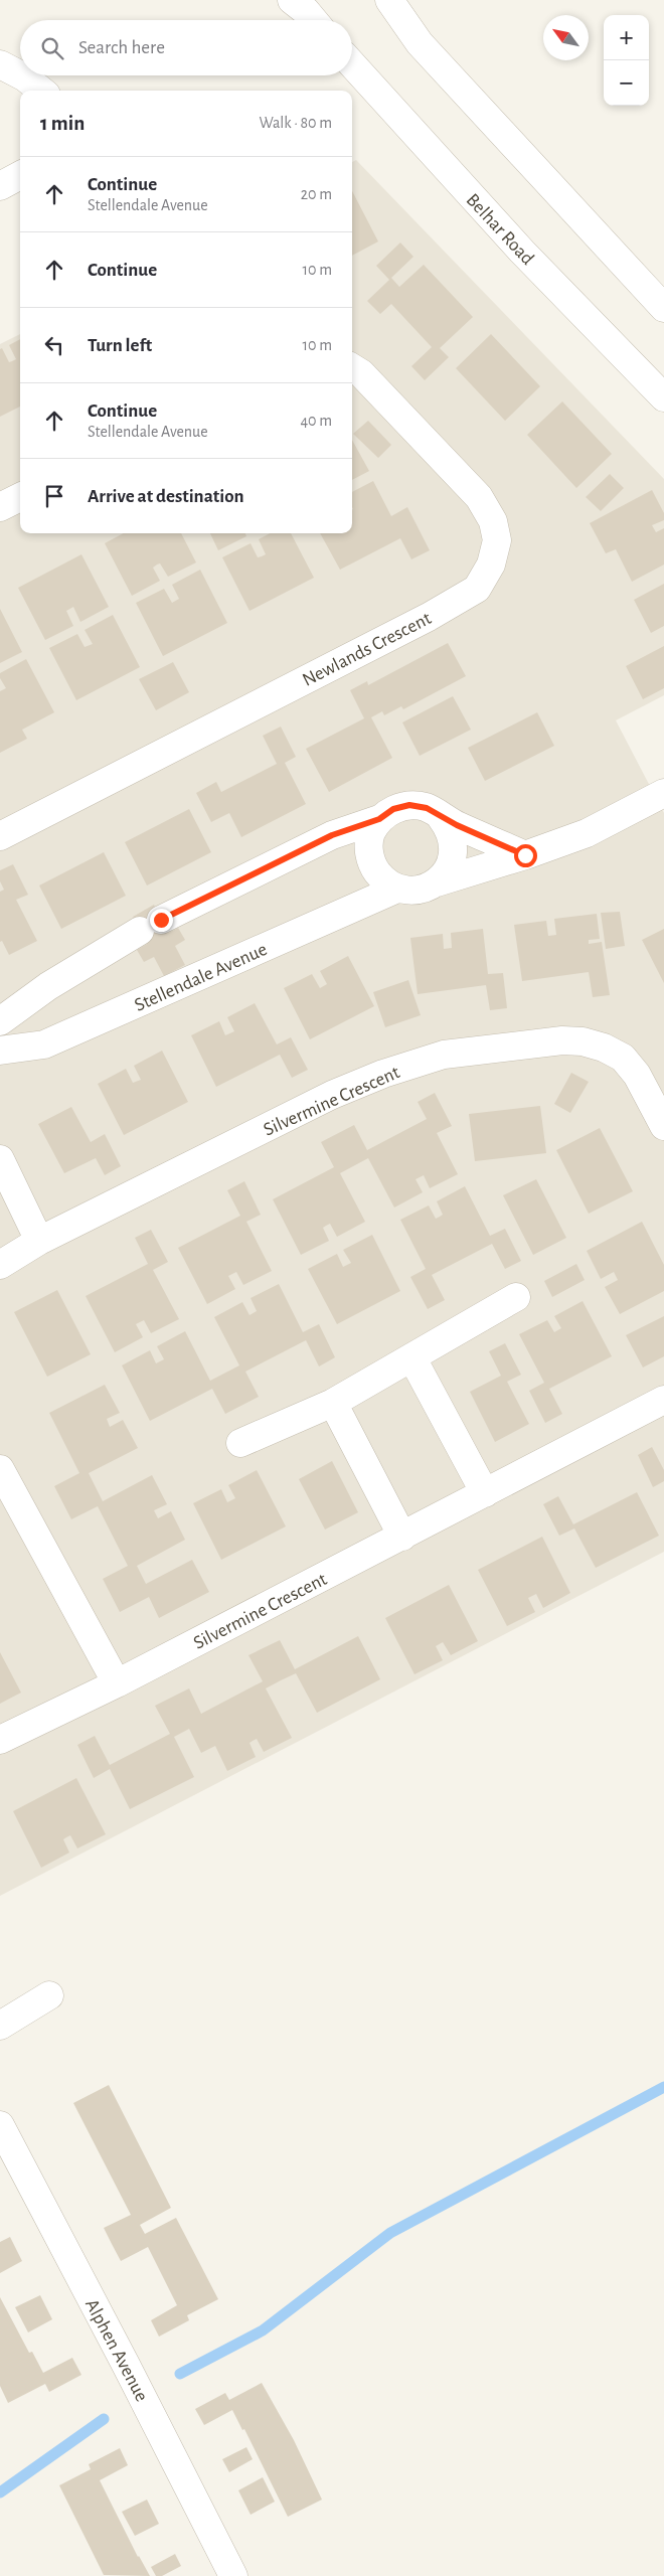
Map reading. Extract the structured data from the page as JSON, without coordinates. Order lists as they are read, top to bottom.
{
  "streets": {
    "street": [
      "Belhar Road",
      "Newlands Crescent",
      "Stellendale Avenue",
      "Silvermine Crescent",
      "Alphen Avenue"
    ]
  },
  "north": "top left",
  "page": {
    "map_buttons": ["+", "−"],
    "search": "Search here",
    "heading": ["1 min", "Walk · 80 m"],
    "list": [
      ["Continue", "Stellendale Avenue", "20 m"],
      ["Continue", "10 m"],
      ["Turn left", "10 m"],
      ["Continue", "Stellendale Avenue", "40 m"],
      "Arrive at destination"
    ]
  }
}
